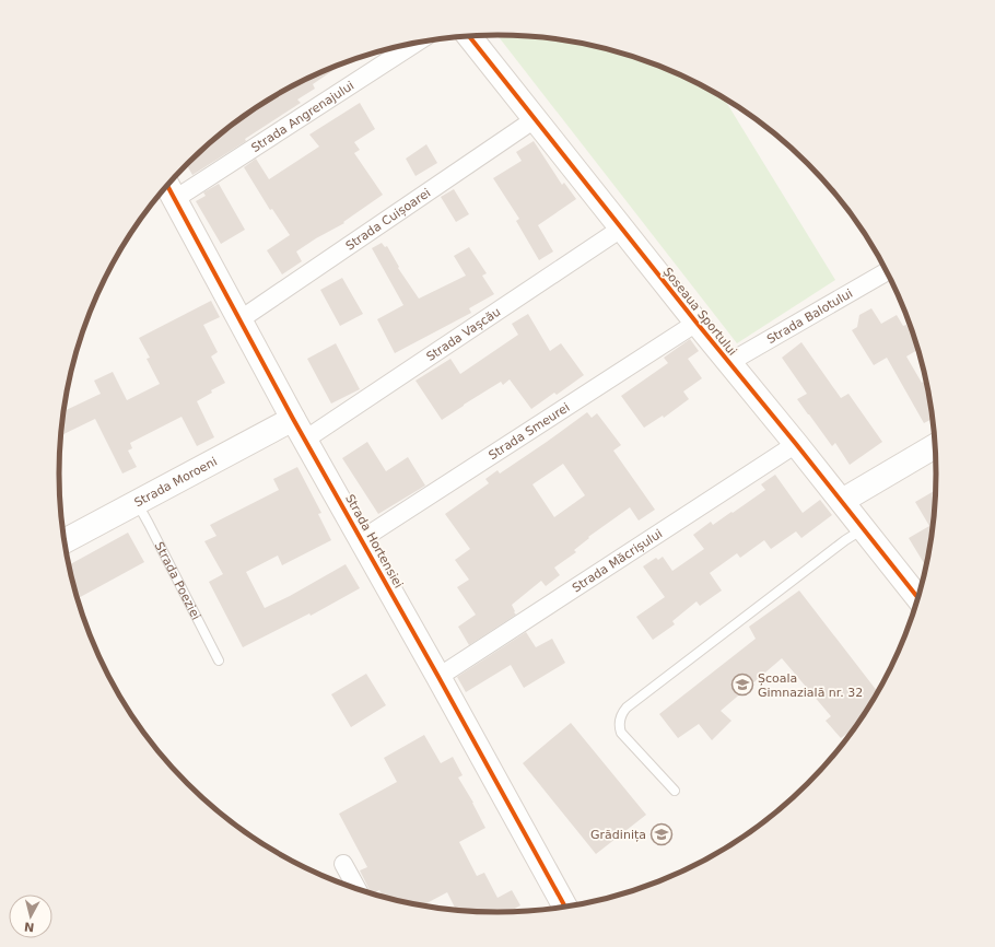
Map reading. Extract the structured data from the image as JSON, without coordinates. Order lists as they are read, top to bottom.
{
  "streets": {
    "street": [
      "Strada Angrenajului",
      "Strada Cuișoarei",
      "Șoseaua Sportului",
      "Strada Balotului",
      "Strada Vașcău",
      "Strada Smeurei",
      "Strada Moroeni",
      "Strada Hortensiei",
      "Strada Măcrișului"
    ],
    "lane": ["Strada Poeziei"]
  },
  "crossings": [
    ["Strada Angrenajului", "Strada Hortensiei"],
    ["Strada Cuișoarei", "Șoseaua Sportului"],
    ["Strada Cuișoarei", "Strada Hortensiei"],
    ["Șoseaua Sportului", "Strada Balotului"],
    ["Șoseaua Sportului", "Strada Vașcău"],
    ["Șoseaua Sportului", "Strada Smeurei"],
    ["Șoseaua Sportului", "Strada Măcrișului"],
    ["Strada Vașcău", "Strada Hortensiei"],
    ["Strada Smeurei", "Strada Hortensiei"],
    ["Strada Moroeni", "Strada Hortensiei"],
    ["Strada Moroeni", "Strada Poeziei"],
    ["Strada Hortensiei", "Strada Măcrișului"]
  ],
  "places": {
    "school or university": ["Școala Gimnazială nr. 32", "Grădinița"]
  },
  "north": "bottom"
}
